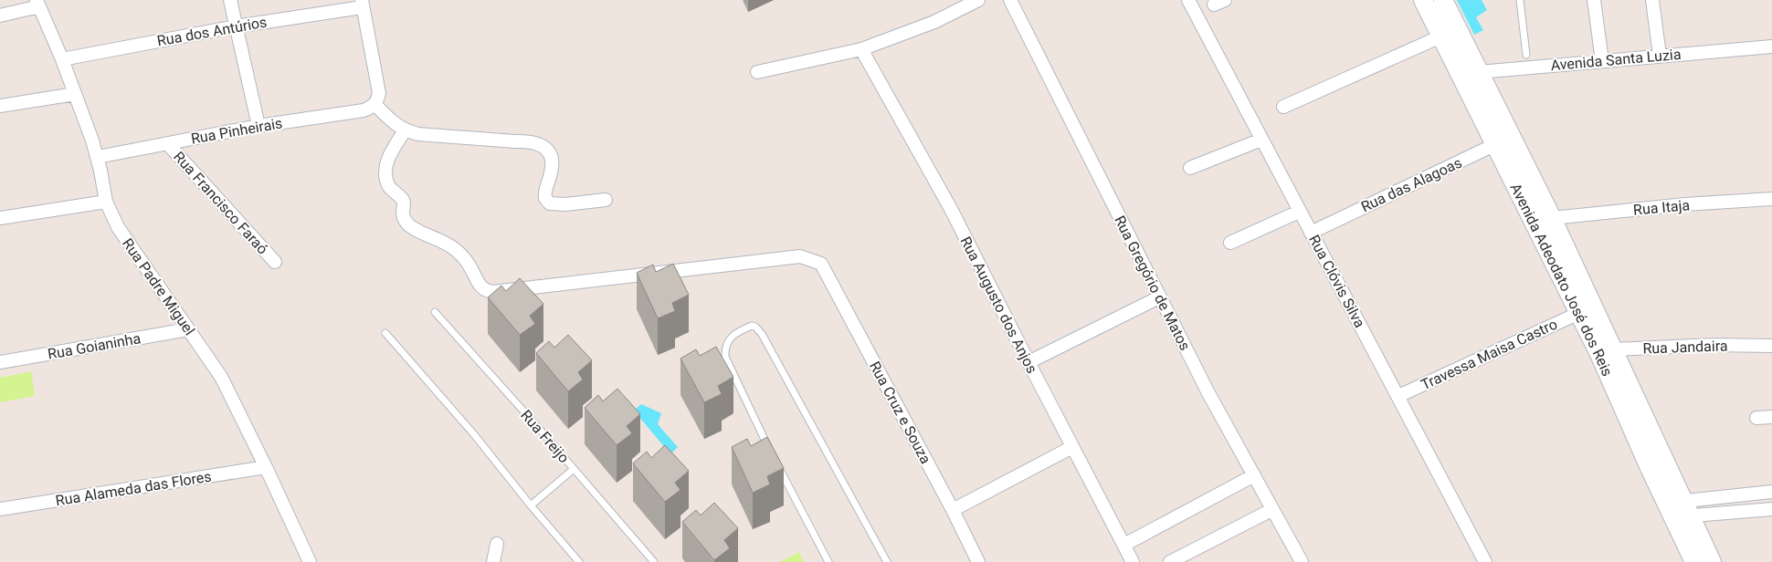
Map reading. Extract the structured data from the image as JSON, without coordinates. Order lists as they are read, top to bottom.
{
  "streets": {
    "main road": ["Avenida Adeodato José dos Reis"],
    "street": [
      "Rua dos Antúrios",
      "Avenida Santa Luzia",
      "Rua Pinheirais",
      "Rua das Alagoas",
      "Rua Francisco Faraó",
      "Rua Itaja",
      "Rua Clóvis Silva",
      "Rua Gregório de Matos",
      "Rua Padre Miguel",
      "Rua Augusto dos Anjos",
      "Rua Goianinha",
      "Rua Jandaira",
      "Travessa Maisa Castro",
      "Rua Cruz e Souza",
      "Rua Alameda das Flores"
    ],
    "lane": ["Rua Freijo"]
  },
  "crossings": [
    ["Rua dos Antúrios", "Rua Padre Miguel"],
    ["Avenida Santa Luzia", "Avenida Adeodato José dos Reis"],
    ["Rua Pinheirais", "Rua Francisco Faraó"],
    ["Rua Pinheirais", "Rua Padre Miguel"],
    ["Rua das Alagoas", "Avenida Adeodato José dos Reis"],
    ["Rua das Alagoas", "Rua Clóvis Silva"],
    ["Rua Itaja", "Avenida Adeodato José dos Reis"],
    ["Avenida Adeodato José dos Reis", "Rua Jandaira"],
    ["Avenida Adeodato José dos Reis", "Travessa Maisa Castro"],
    ["Rua Clóvis Silva", "Travessa Maisa Castro"],
    ["Rua Padre Miguel", "Rua Goianinha"],
    ["Rua Padre Miguel", "Rua Alameda das Flores"]
  ]
}
